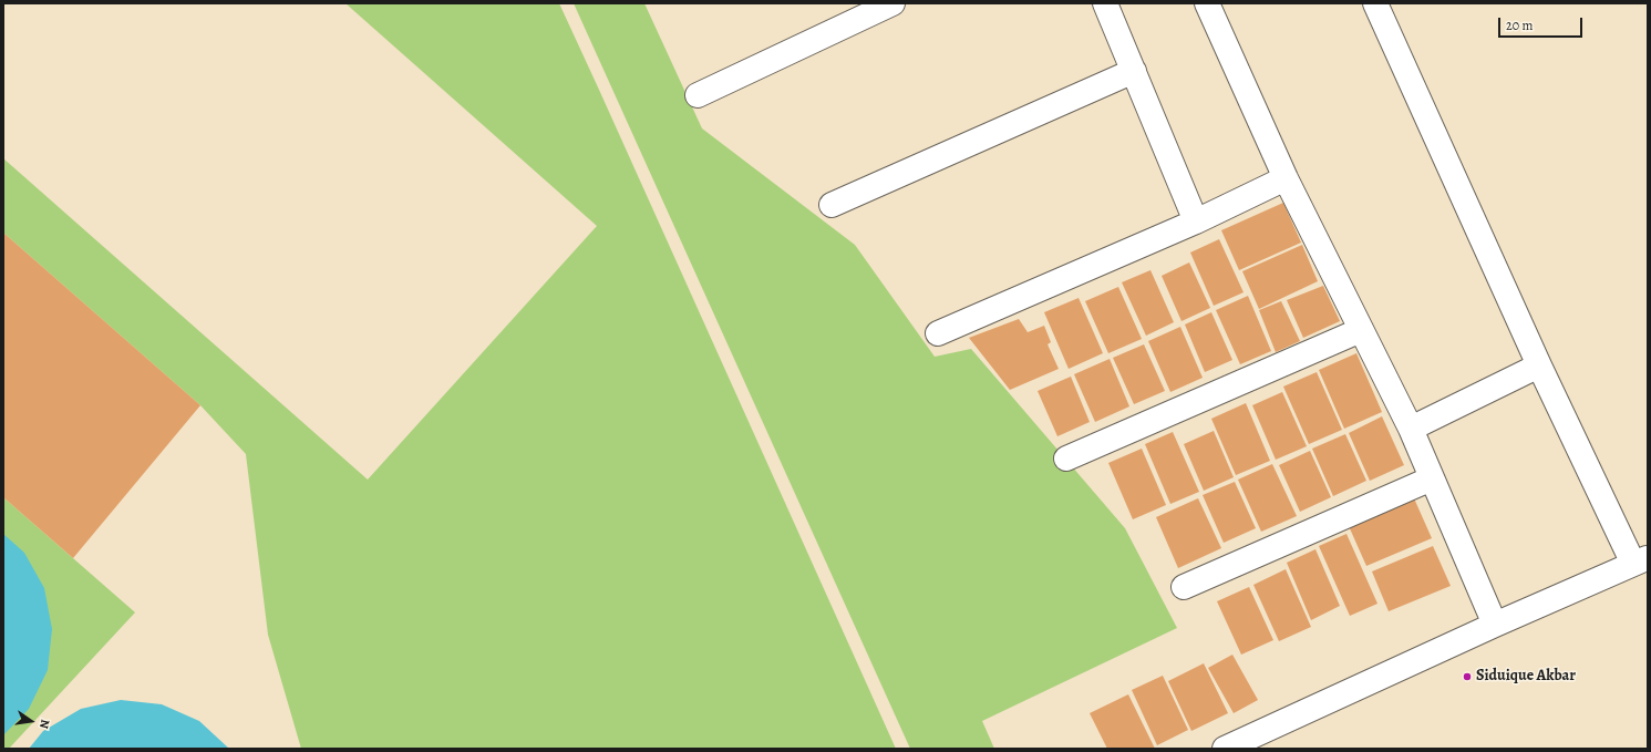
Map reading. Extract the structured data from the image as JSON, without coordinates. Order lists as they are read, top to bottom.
{
  "places": ["Siduique Akbar"],
  "scale_bar": "20 m",
  "north": "right"
}
